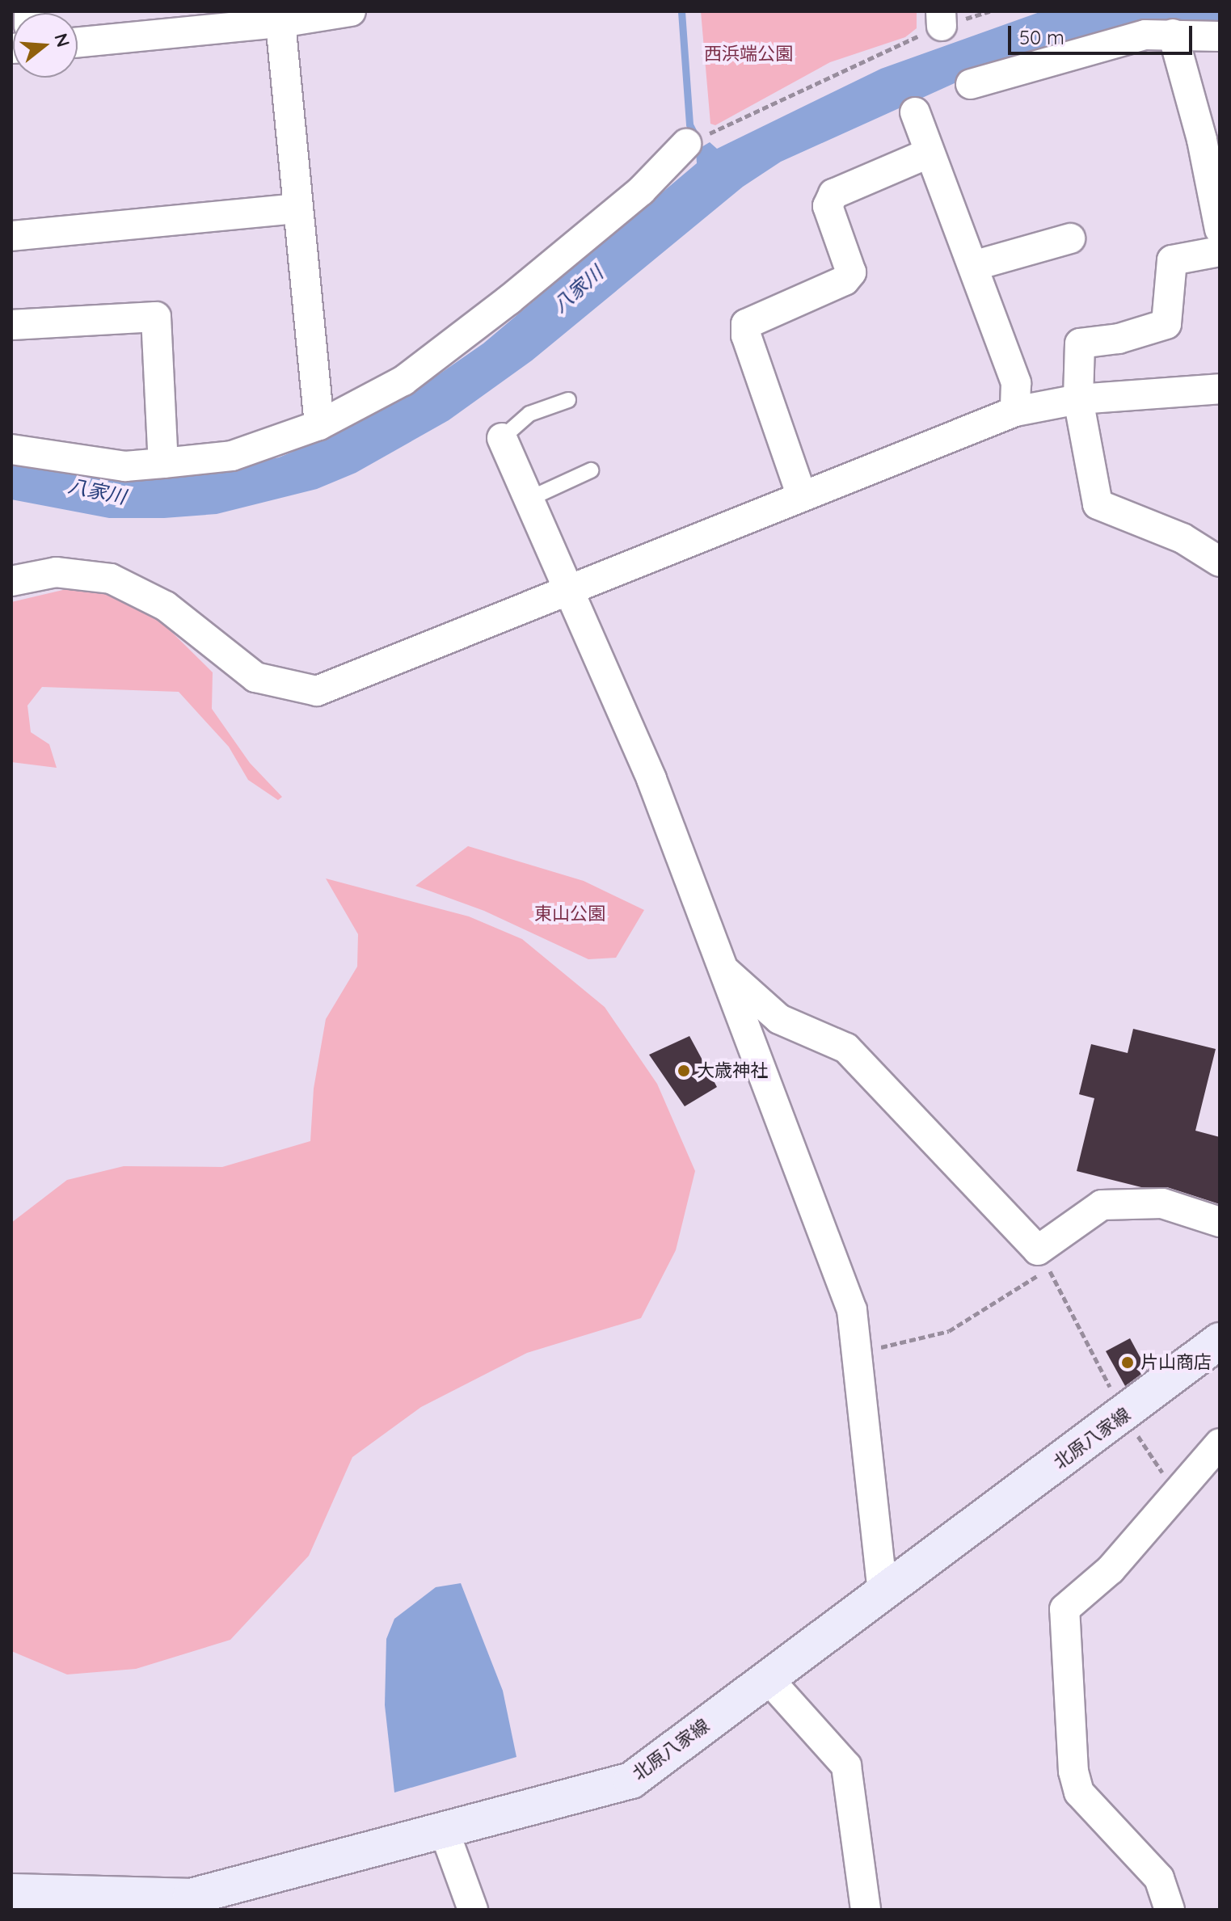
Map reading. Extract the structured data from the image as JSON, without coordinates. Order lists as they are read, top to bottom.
{
  "streets": {
    "main road": ["北原八家線"]
  },
  "water": ["八家川"],
  "parks": ["西浜端公園", "東山公園"],
  "places": ["大歳神社", "片山商店"],
  "scale_bar": "50 m",
  "north": "right"
}
